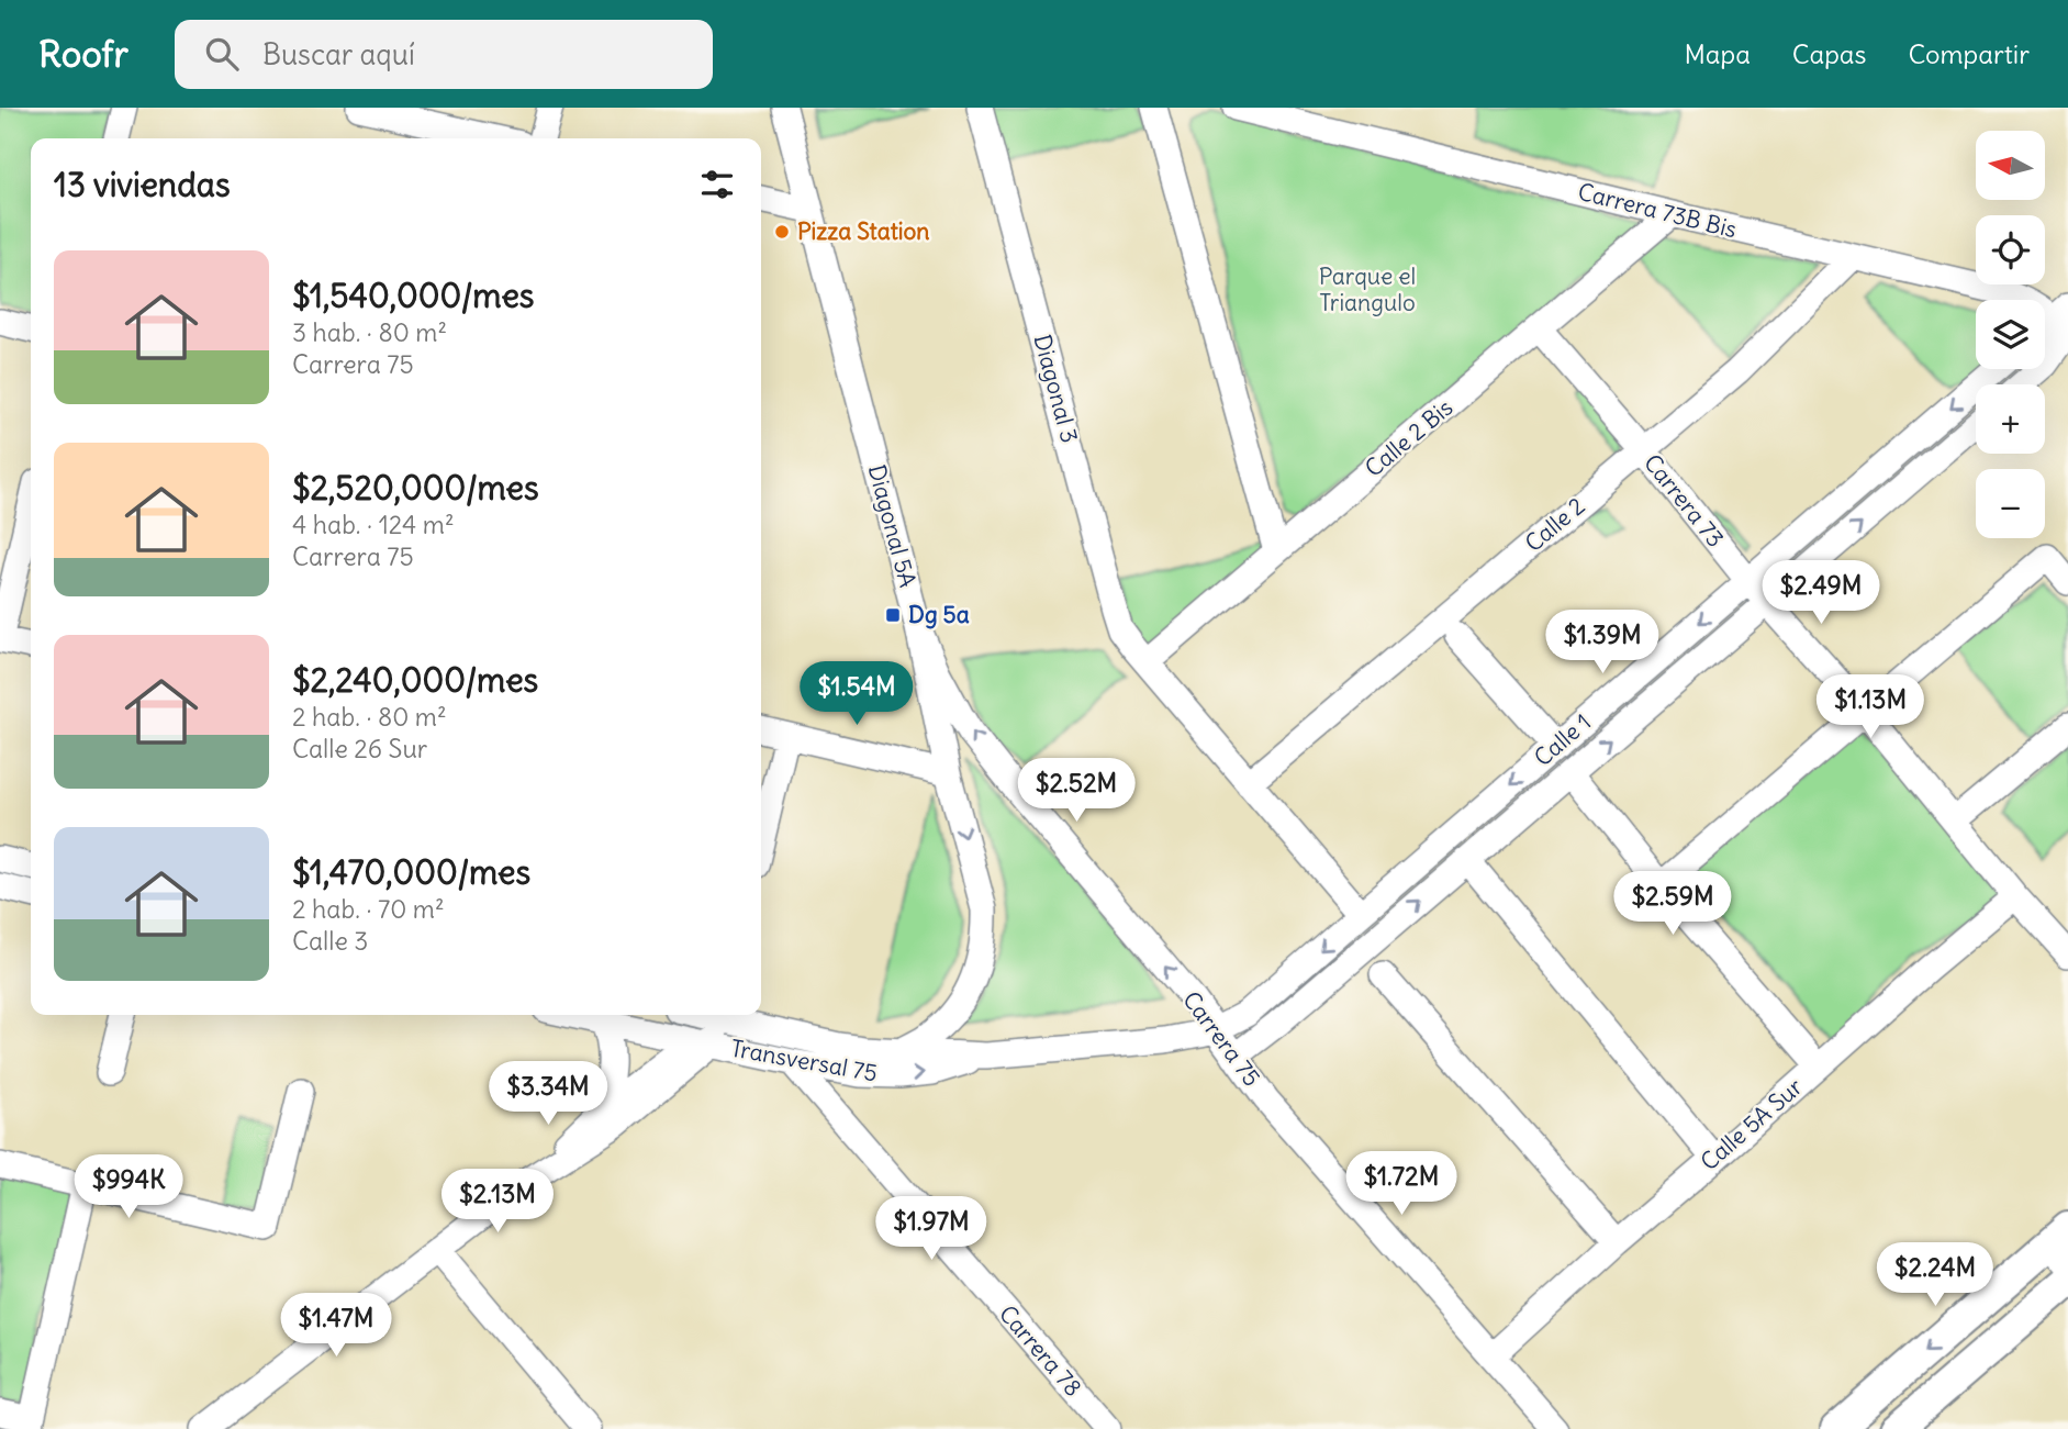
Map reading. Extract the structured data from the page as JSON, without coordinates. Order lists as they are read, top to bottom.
{
  "streets": {
    "street": [
      "Carrera 73B Bis",
      "Diagonal 3",
      "Calle 2 Bis",
      "Carrera 73",
      "Calle 2",
      "Diagonal 5A",
      "Calle 1",
      "Carrera 75",
      "Transversal 75",
      "Calle 5A Sur",
      "Carrera 78"
    ]
  },
  "crossings": [
    ["Carrera 73B Bis", "Calle 2 Bis"],
    ["Carrera 73B Bis", "Calle 2"],
    ["Diagonal 3", "Calle 2 Bis"],
    ["Diagonal 3", "Calle 2"],
    ["Diagonal 3", "Calle 1"],
    ["Calle 2 Bis", "Carrera 73"],
    ["Carrera 73", "Calle 2"],
    ["Carrera 73", "Calle 1"],
    ["Carrera 73", "Calle 5A Sur"],
    ["Diagonal 5A", "Carrera 75"],
    ["Diagonal 5A", "Transversal 75"],
    ["Calle 1", "Carrera 75"],
    ["Calle 1", "Transversal 75"],
    ["Carrera 75", "Transversal 75"],
    ["Carrera 75", "Calle 5A Sur"],
    ["Transversal 75", "Carrera 78"]
  ],
  "one_way": ["Carrera 75"],
  "parks": ["Parque el Triangulo"],
  "places": {
    "other": ["Pizza Station"],
    "transit": ["Dg 5a"]
  },
  "north": "left",
  "page": {
    "header": "Roofr",
    "search": "Buscar aquí",
    "nav": ["Mapa", "Capas", "Compartir"],
    "map_buttons": ["+", "−"],
    "heading": "13 viviendas",
    "list": [
      {
        "name": "$1,540,000/mes",
        "note": "3 hab. · 80 m² · Carrera 75"
      },
      {
        "name": "$2,520,000/mes",
        "note": "4 hab. · 124 m² · Carrera 75"
      },
      {
        "name": "$2,240,000/mes",
        "note": "2 hab. · 80 m² · Calle 26 Sur"
      },
      {
        "name": "$1,470,000/mes",
        "note": "2 hab. · 70 m² · Calle 3"
      }
    ],
    "price": [
      "$2.49M",
      "$1.39M",
      "$1.54M",
      "$1.13M",
      "$2.52M",
      "$2.59M",
      "$3.34M",
      "$1.72M",
      "$994K",
      "$2.13M",
      "$1.97M",
      "$2.24M",
      "$1.47M"
    ]
  }
}
